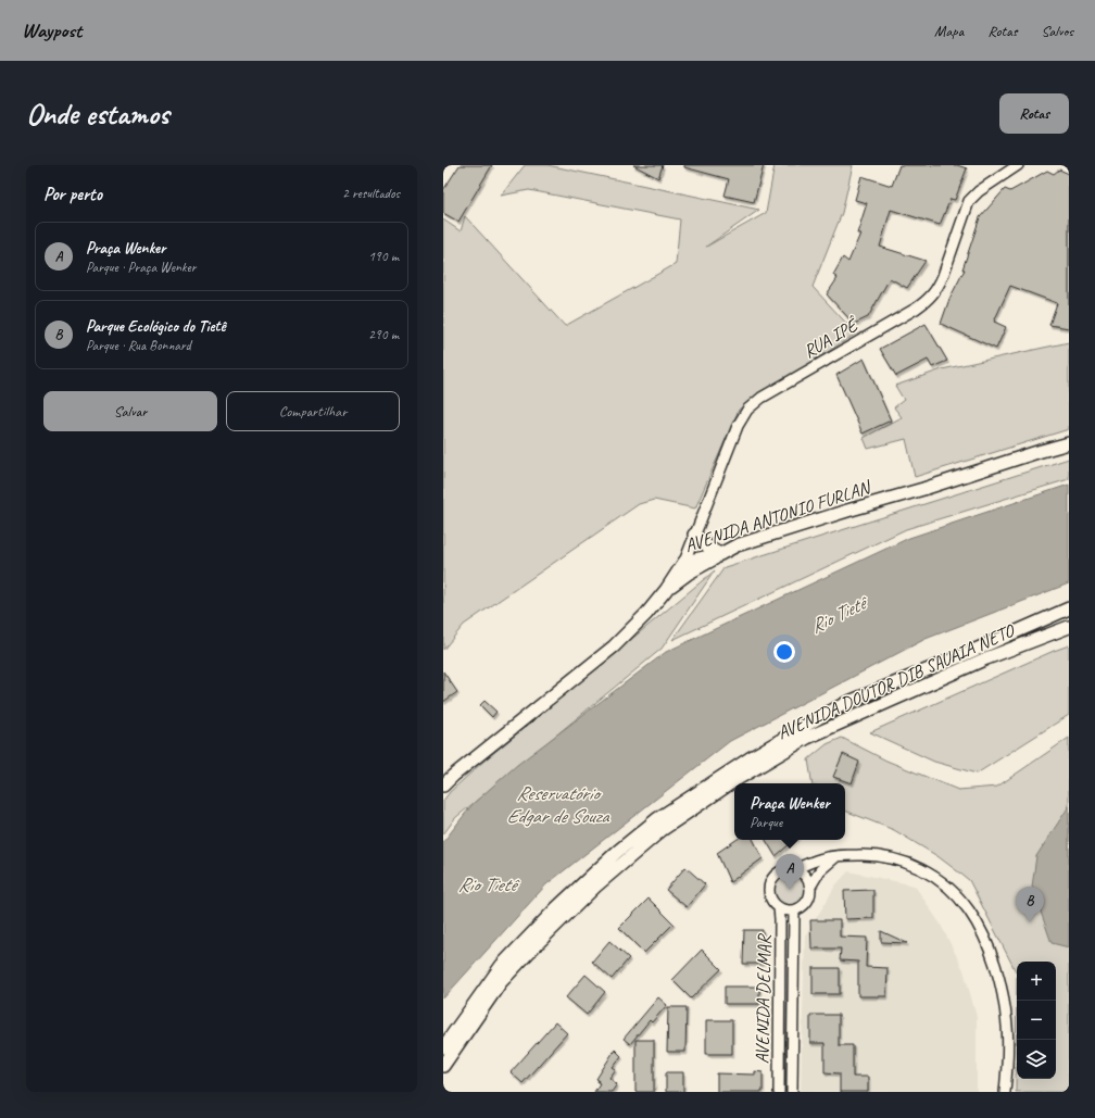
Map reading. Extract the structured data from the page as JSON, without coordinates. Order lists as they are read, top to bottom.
{
  "streets": {
    "main road": ["AVENIDA ANTONIO FURLAN", "AVENIDA DOUTOR DIB SAUAIA NETO"],
    "street": ["RUA IPÊ", "AVENIDA DELMAR"]
  },
  "crossings": [
    ["RUA IPÊ", "AVENIDA ANTONIO FURLAN"]
  ],
  "water": ["Rio Tietê", "Reservatório Edgar de Souza"],
  "page": {
    "header": "Waypost",
    "nav": ["Mapa", "Rotas", "Salvos"],
    "buttons": [
      "Rotas",
      ["Salvar", "Compartilhar"]
    ],
    "title": "Onde estamos",
    "heading": ["Por perto", "2 resultados"],
    "list": [
      {
        "mark": "A",
        "name": "Praça Wenker",
        "note": "Parque · Praça Wenker",
        "value": "190 m"
      },
      {
        "mark": "B",
        "name": "Parque Ecológico do Tietê",
        "note": "Parque · Rua Bonnard",
        "value": "290 m"
      }
    ],
    "popup": ["Praça Wenker", "Parque"],
    "pins": ["A", "B"],
    "map_buttons": ["+", "−"]
  }
}
